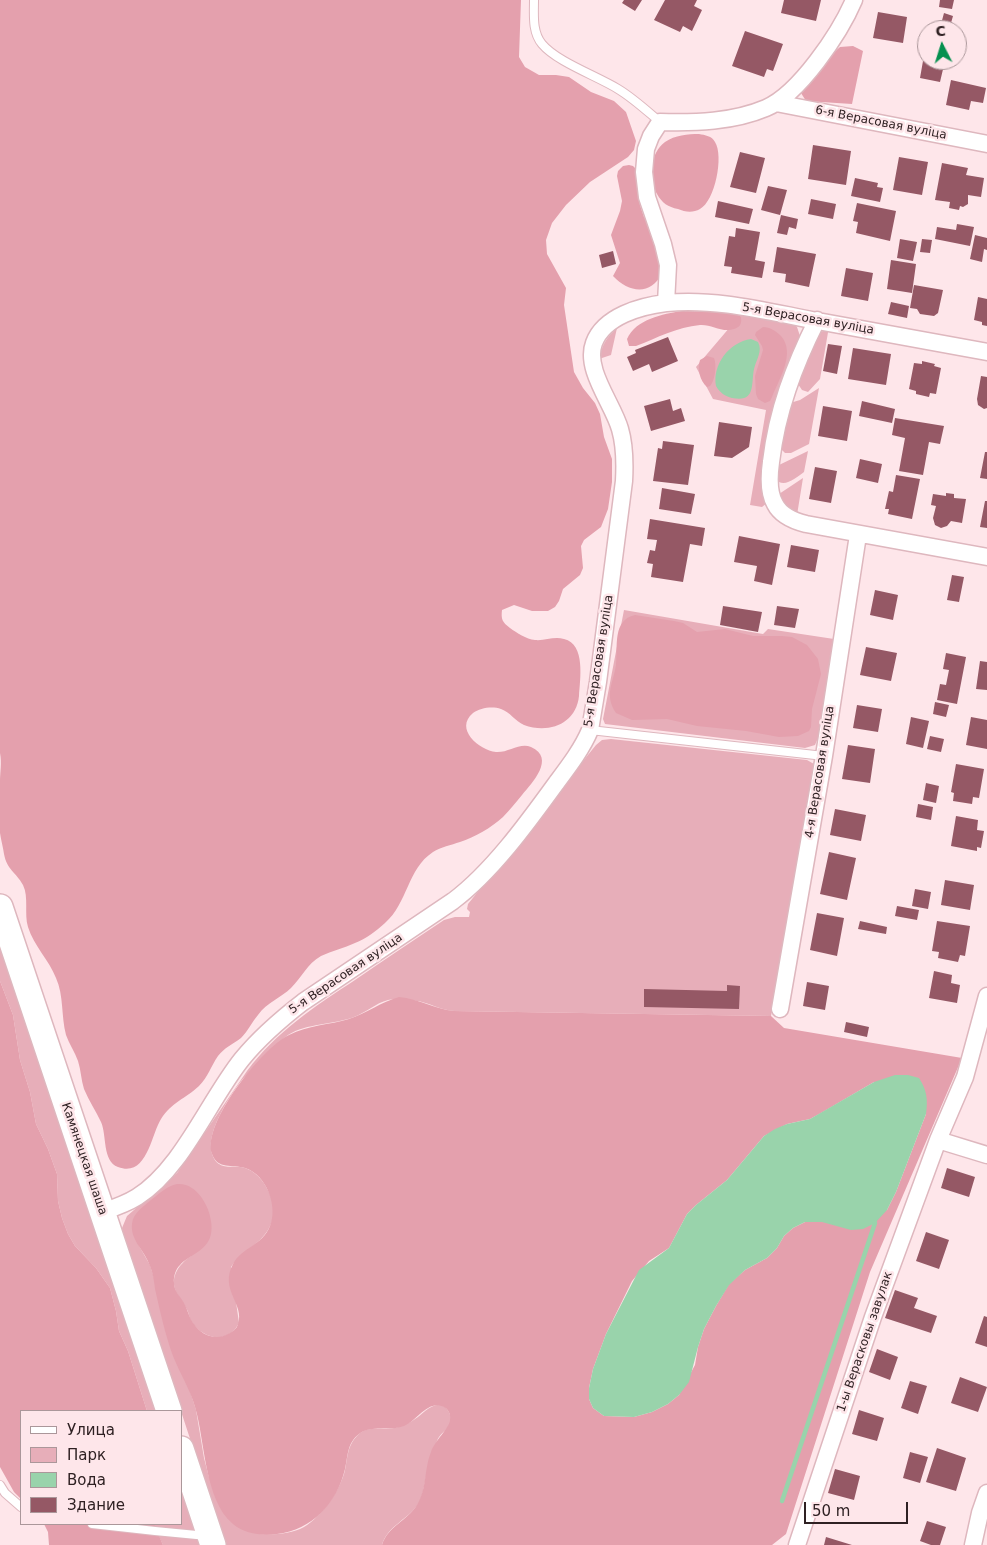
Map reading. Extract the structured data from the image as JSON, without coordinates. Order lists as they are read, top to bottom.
{
  "streets": {
    "main road": ["Камянецкая шаша"],
    "street": [
      "6-я Верасовая вуліца",
      "5-я Верасовая вуліца",
      "4-я Верасовая вуліца",
      "1-ы Верасковы завулак"
    ]
  },
  "crossings": [
    ["5-я Верасовая вуліца", "Камянецкая шаша"]
  ],
  "legend": [
    "Улица",
    "Парк",
    "Вода",
    "Здание"
  ],
  "scale_bar": "50 m",
  "north": "top"
}
